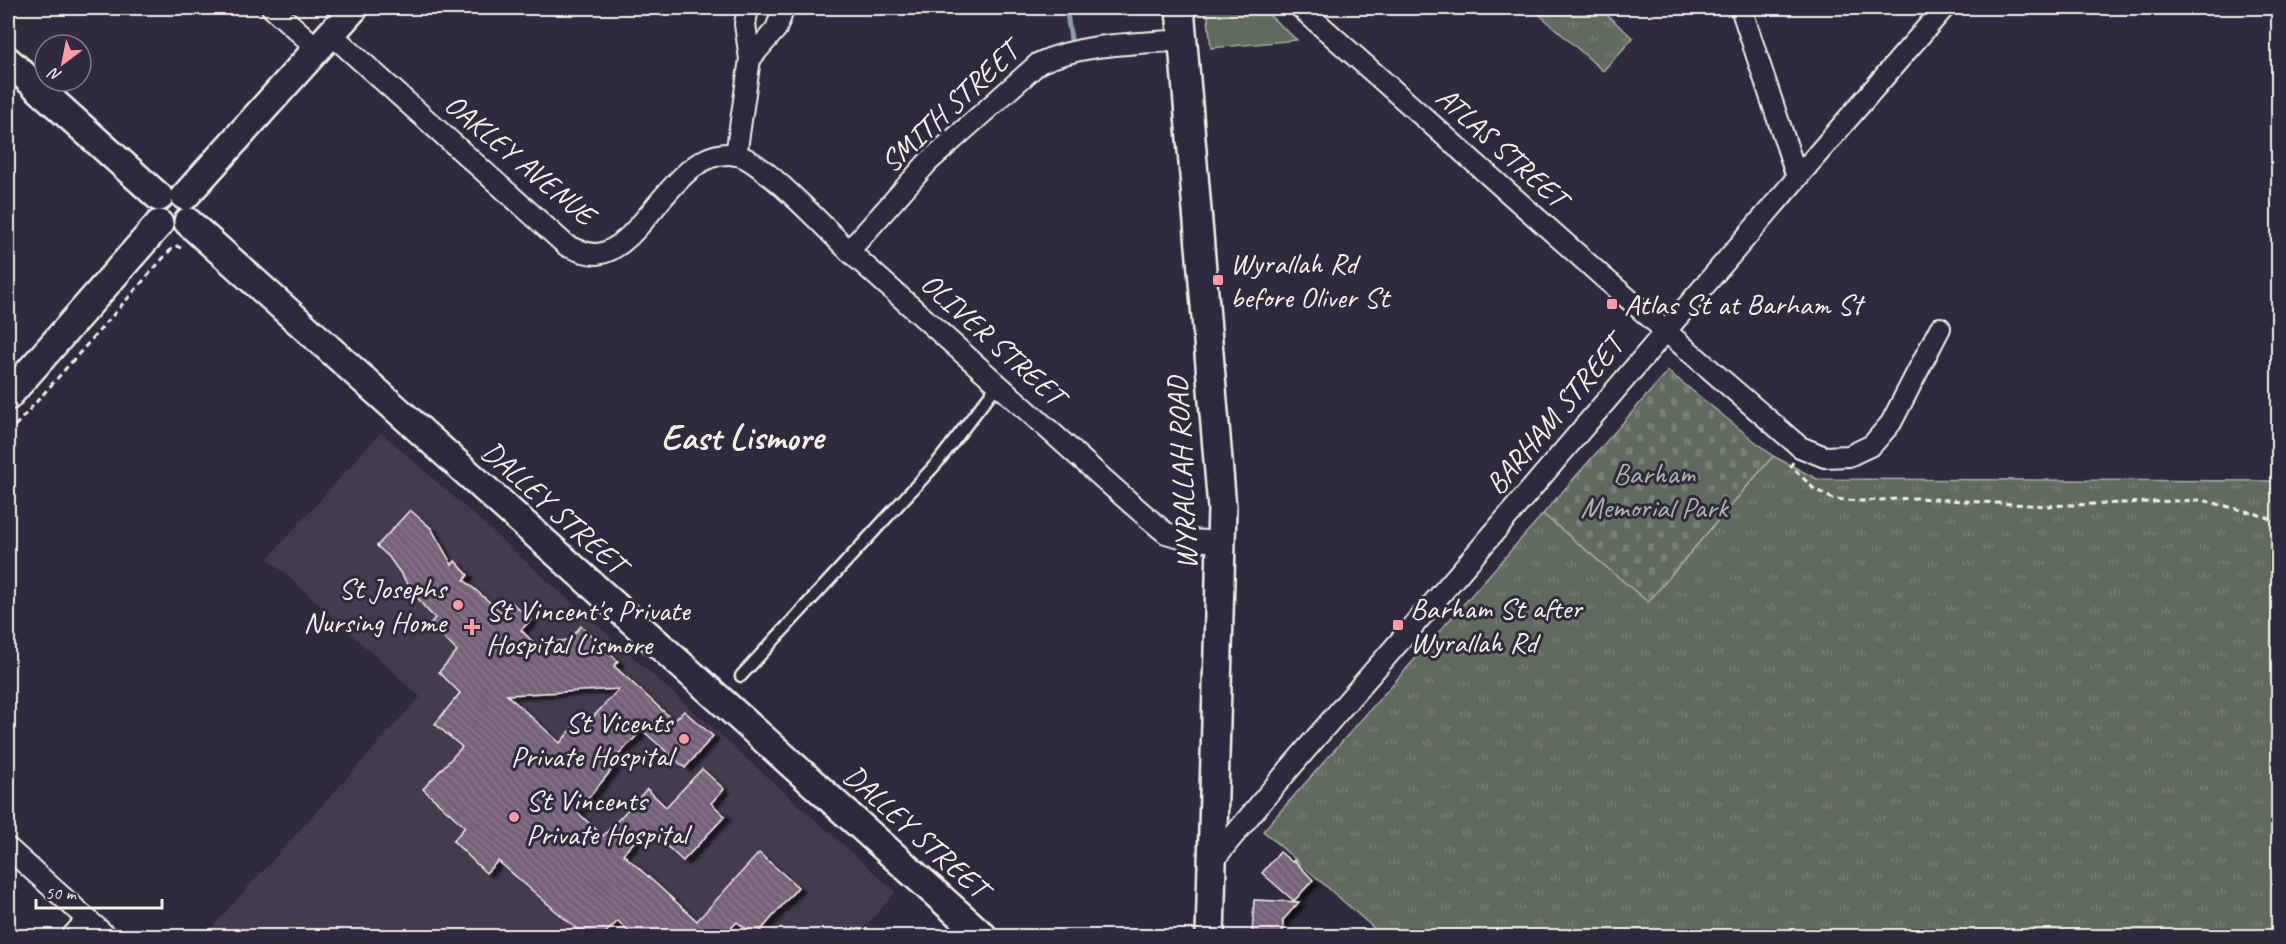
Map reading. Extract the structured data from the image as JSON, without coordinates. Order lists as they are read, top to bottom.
{
  "streets": {
    "street": [
      "SMITH STREET",
      "ATLAS STREET",
      "OAKLEY AVENUE",
      "OLIVER STREET",
      "BARHAM STREET",
      "WYRALLAH ROAD",
      "DALLEY STREET"
    ]
  },
  "crossings": [
    ["SMITH STREET", "OLIVER STREET"],
    ["SMITH STREET", "WYRALLAH ROAD"],
    ["ATLAS STREET", "BARHAM STREET"],
    ["OAKLEY AVENUE", "OLIVER STREET"],
    ["OLIVER STREET", "WYRALLAH ROAD"],
    ["BARHAM STREET", "WYRALLAH ROAD"]
  ],
  "districts": ["East Lismore"],
  "parks": ["Barham Memorial Park"],
  "places": {
    "transit": ["Wyrallah Rd before Oliver St", "Atlas St at Barham St", "Barham St after Wyrallah Rd"],
    "other": ["St Josephs Nursing Home", "St Vicents Private Hospital", "St Vincents Private Hospital"],
    "health": ["St Vincent's Private Hospital Lismore"]
  },
  "scale_bar": "50 m",
  "north": "bottom left"
}
